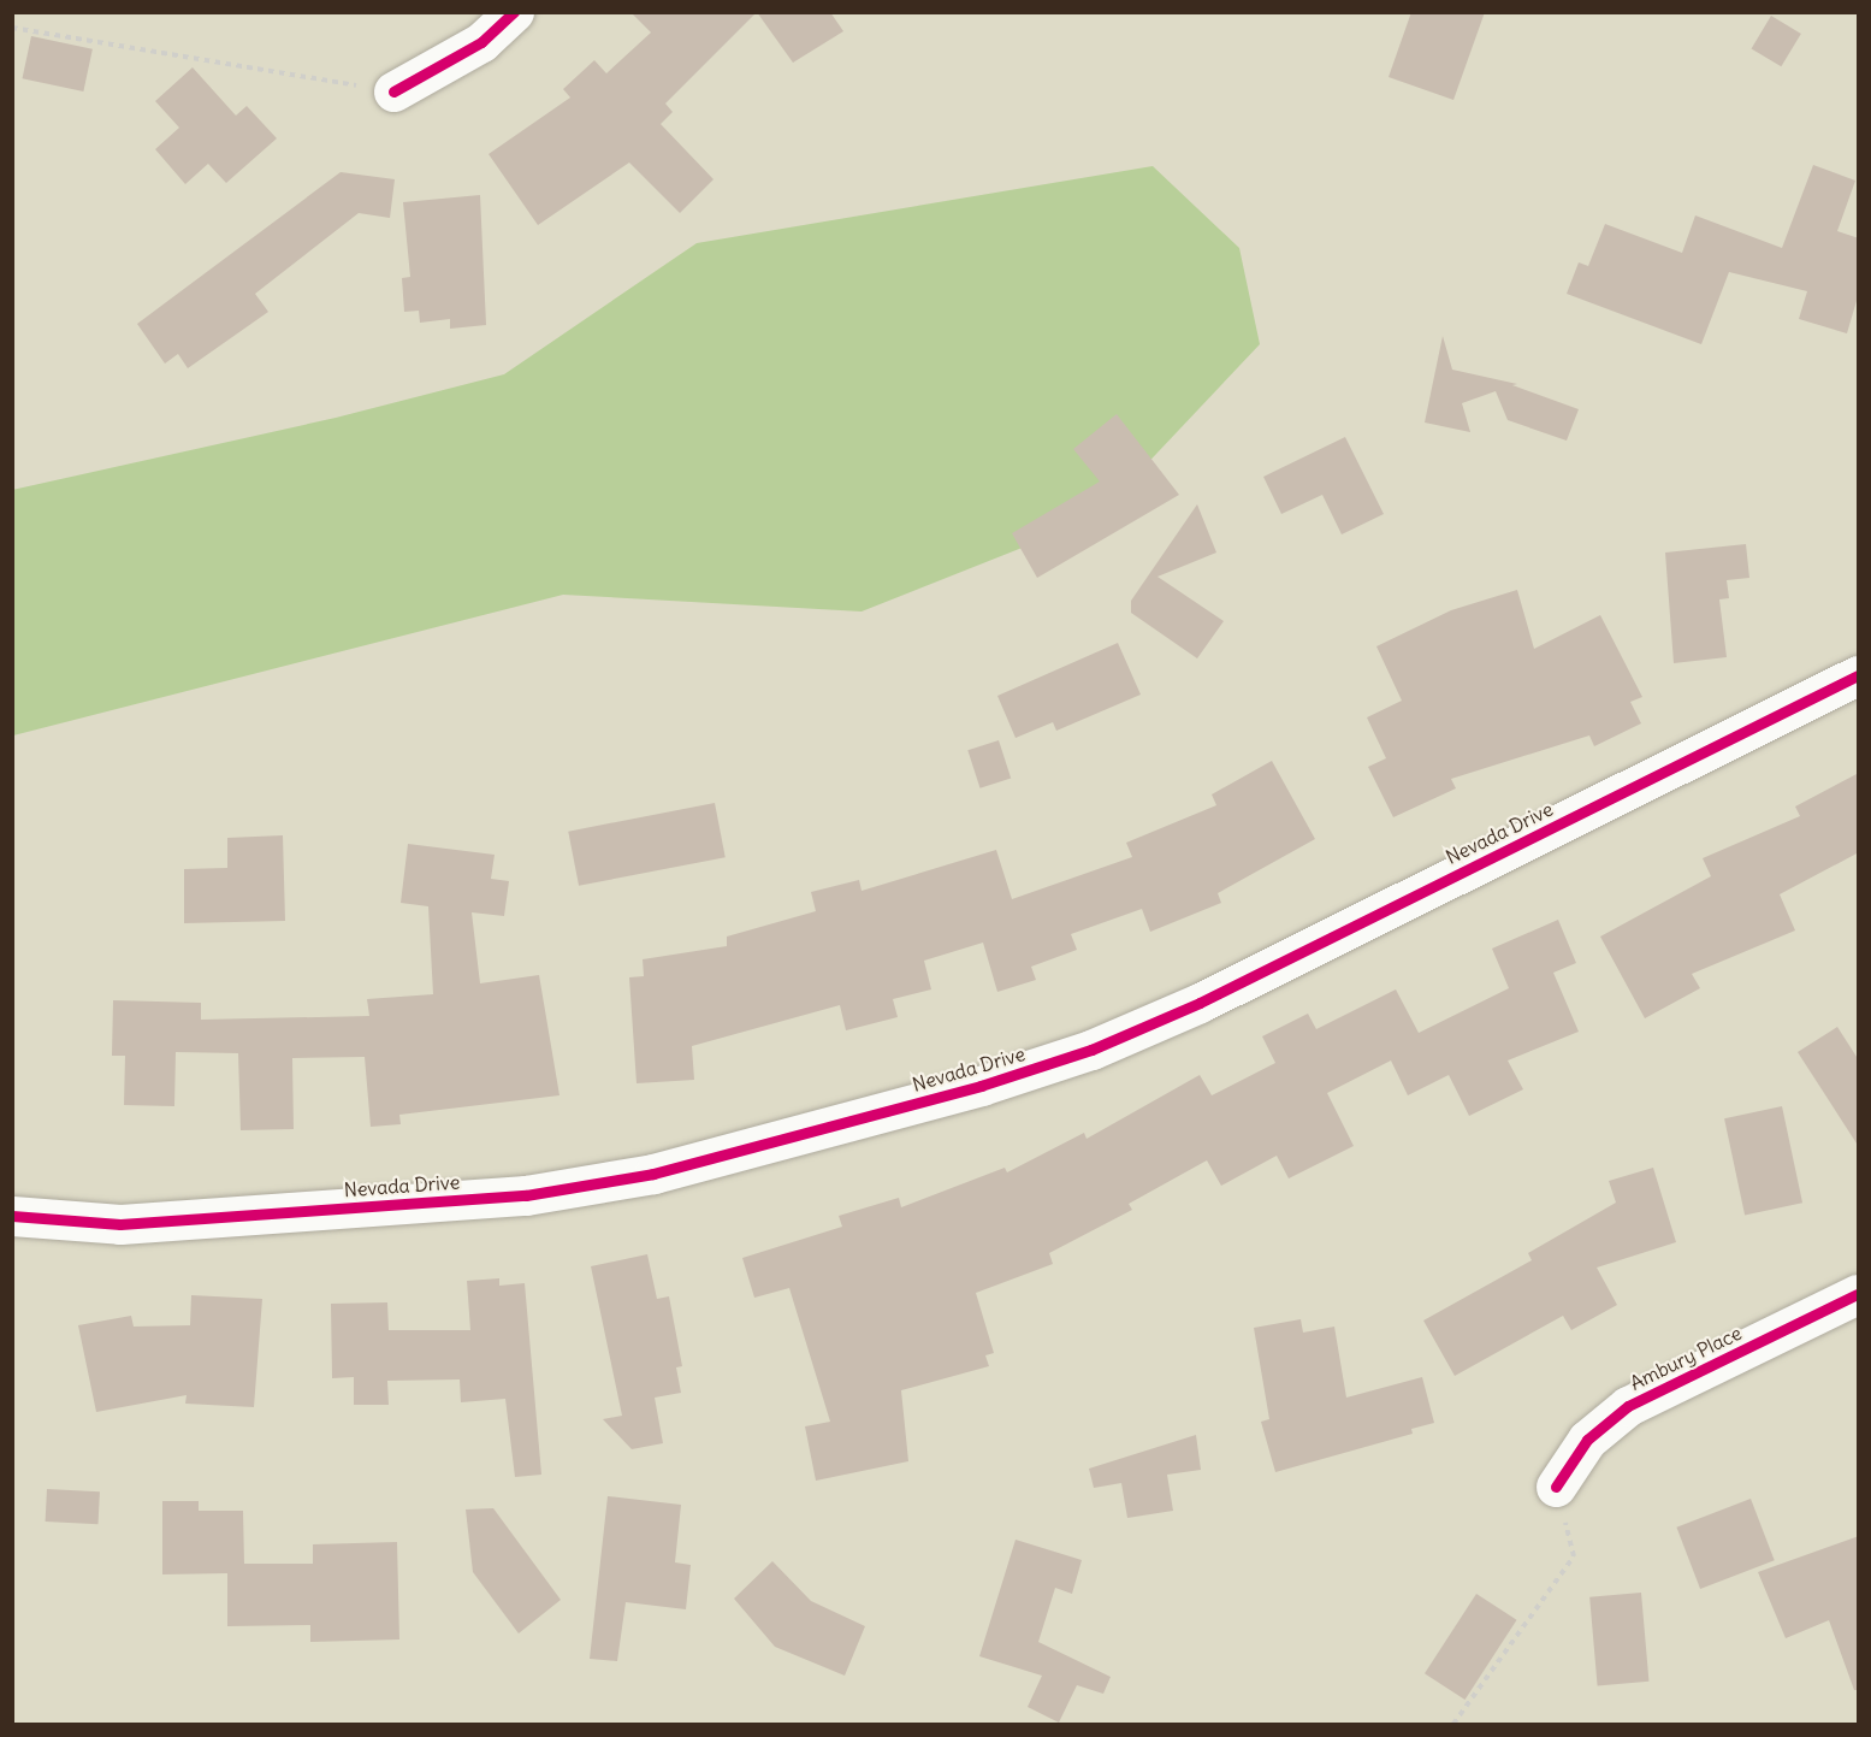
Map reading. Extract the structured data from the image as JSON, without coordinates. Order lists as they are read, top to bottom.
{
  "streets": {
    "street": ["Nevada Drive", "Ambury Place"]
  }
}
